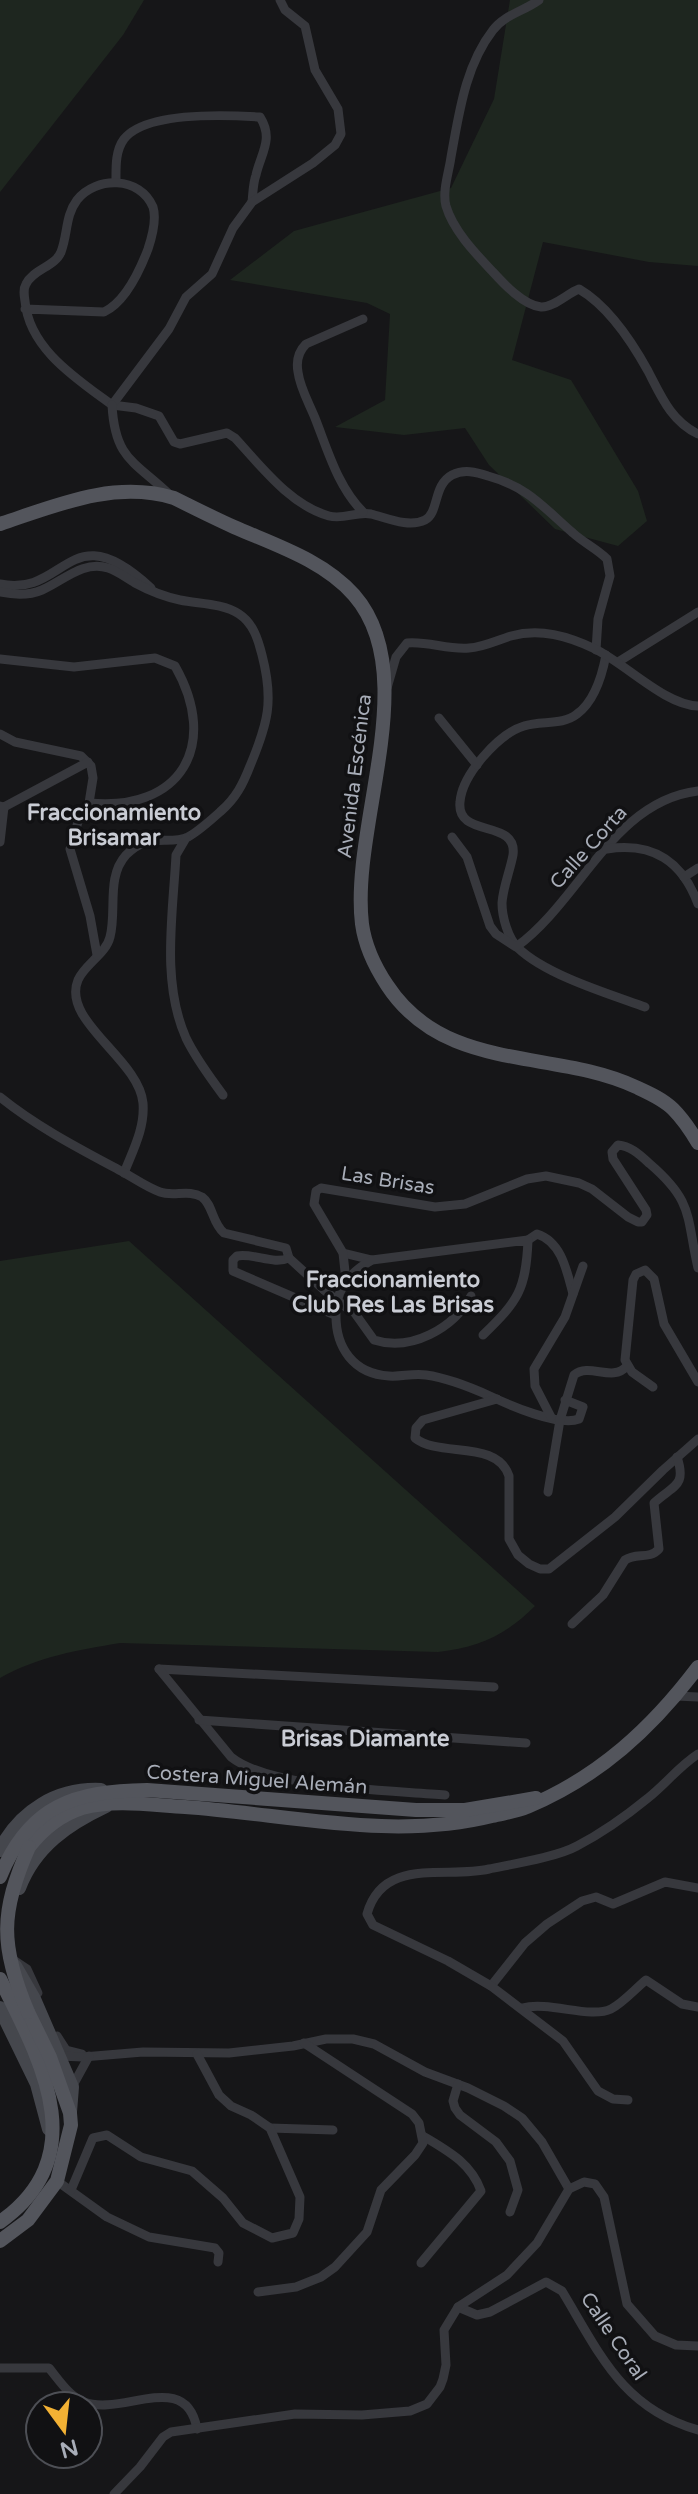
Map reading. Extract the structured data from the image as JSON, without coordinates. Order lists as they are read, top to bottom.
{
  "streets": {
    "main road": ["Avenida Escénica", "Costera Miguel Alemán"],
    "street": ["Calle Corta", "Las Brisas", "Calle Coral"]
  },
  "districts": ["Fraccionamiento Brisamar", "Fraccionamiento Club Res Las Brisas", "Brisas Diamante"],
  "north": "bottom"
}
